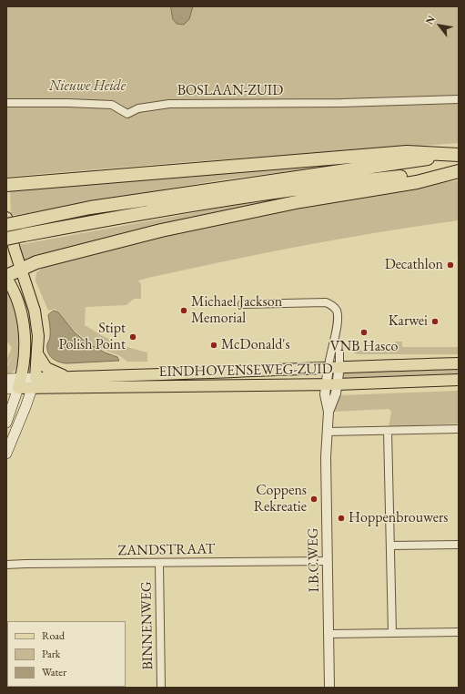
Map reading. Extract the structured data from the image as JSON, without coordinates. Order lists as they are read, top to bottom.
{
  "streets": {
    "main road": ["EINDHOVENSEWEG-ZUID"],
    "street": [
      "BOSLAAN-ZUID",
      "ZANDSTRAAT",
      "I.B.C.WEG",
      "BINNENWEG"
    ]
  },
  "crossings": [
    ["EINDHOVENSEWEG-ZUID", "I.B.C.WEG"],
    ["ZANDSTRAAT", "I.B.C.WEG"],
    ["ZANDSTRAAT", "BINNENWEG"]
  ],
  "parks": ["Nieuwe Heide"],
  "places": [
    "Decathlon",
    "Michael Jackson Memorial",
    "Karwei",
    "VNB Hasco",
    "Stipt Polish Point",
    "McDonald's",
    "Coppens Rekreatie",
    "Hoppenbrouwers"
  ],
  "legend": ["Road", "Park", "Water"],
  "north": "top left"
}
